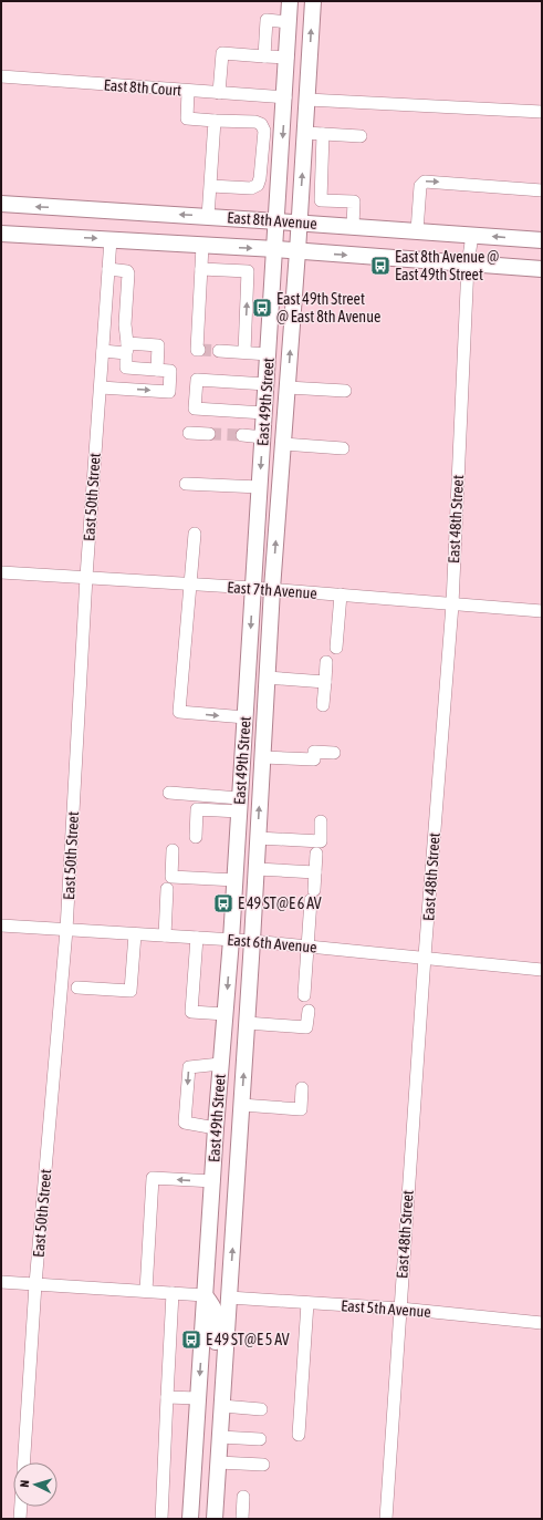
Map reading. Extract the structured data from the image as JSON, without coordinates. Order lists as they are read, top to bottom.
{
  "streets": {
    "main road": ["East 8th Avenue", "East 49th Street"],
    "street": [
      "East 8th Court",
      "East 50th Street",
      "East 48th Street",
      "East 7th Avenue",
      "East 6th Avenue",
      "East 5th Avenue"
    ]
  },
  "crossings": [
    ["East 8th Court", "East 49th Street"],
    ["East 8th Avenue", "East 49th Street"],
    ["East 8th Avenue", "East 50th Street"],
    ["East 8th Avenue", "East 48th Street"],
    ["East 49th Street", "East 7th Avenue"],
    ["East 49th Street", "East 6th Avenue"],
    ["East 49th Street", "East 5th Avenue"],
    ["East 50th Street", "East 7th Avenue"],
    ["East 50th Street", "East 6th Avenue"],
    ["East 48th Street", "East 7th Avenue"],
    ["East 48th Street", "East 6th Avenue"],
    ["East 48th Street", "East 5th Avenue"]
  ],
  "places": {
    "bus stop": [
      "East 8th Avenue @ East 49th Street",
      "East 49th Street @ East 8th Avenue",
      "E 49 ST@E 6 AV",
      "E 49 ST@E 5 AV"
    ]
  },
  "north": "left"
}
